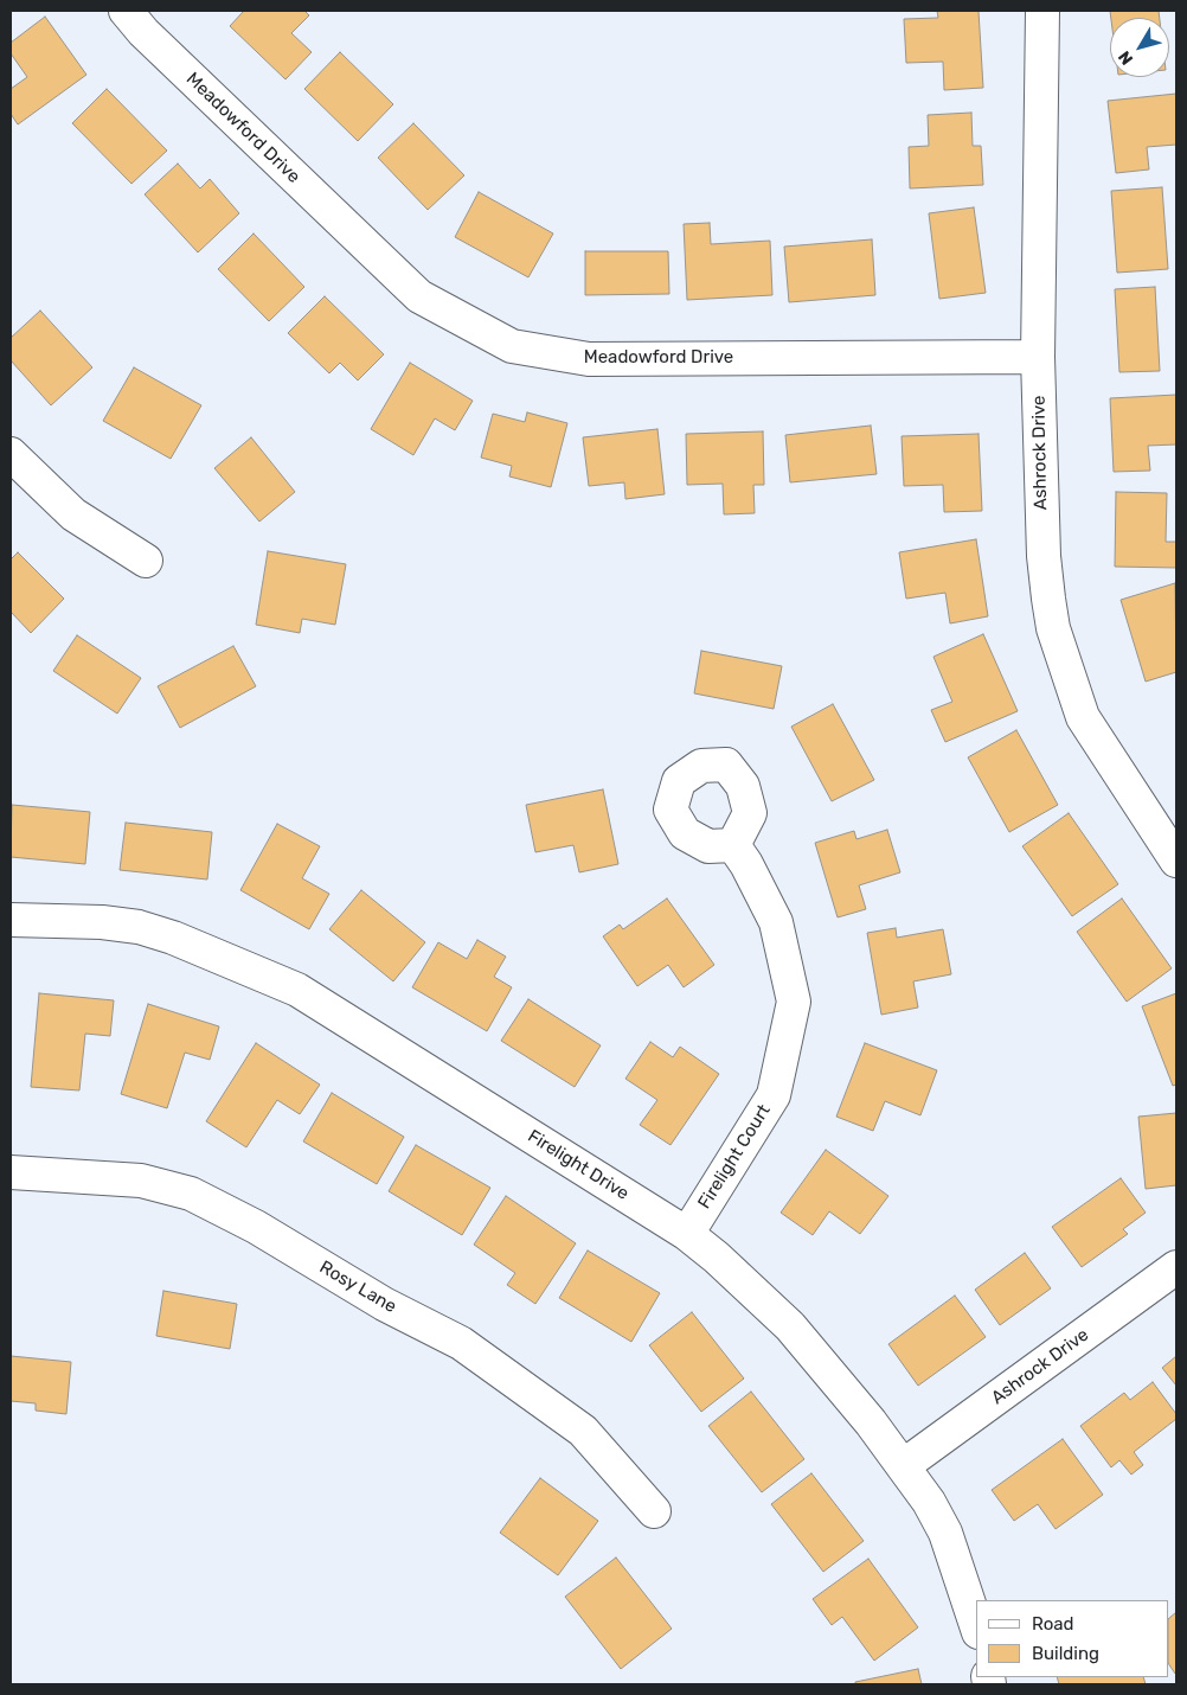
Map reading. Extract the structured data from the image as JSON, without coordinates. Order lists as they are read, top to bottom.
{
  "streets": {
    "street": [
      "Meadowford Drive",
      "Ashrock Drive",
      "Firelight Court",
      "Firelight Drive",
      "Rosy Lane"
    ]
  },
  "crossings": [
    ["Meadowford Drive", "Ashrock Drive"],
    ["Ashrock Drive", "Firelight Drive"],
    ["Firelight Court", "Firelight Drive"]
  ],
  "legend": ["Road", "Building"],
  "north": "bottom left"
}
